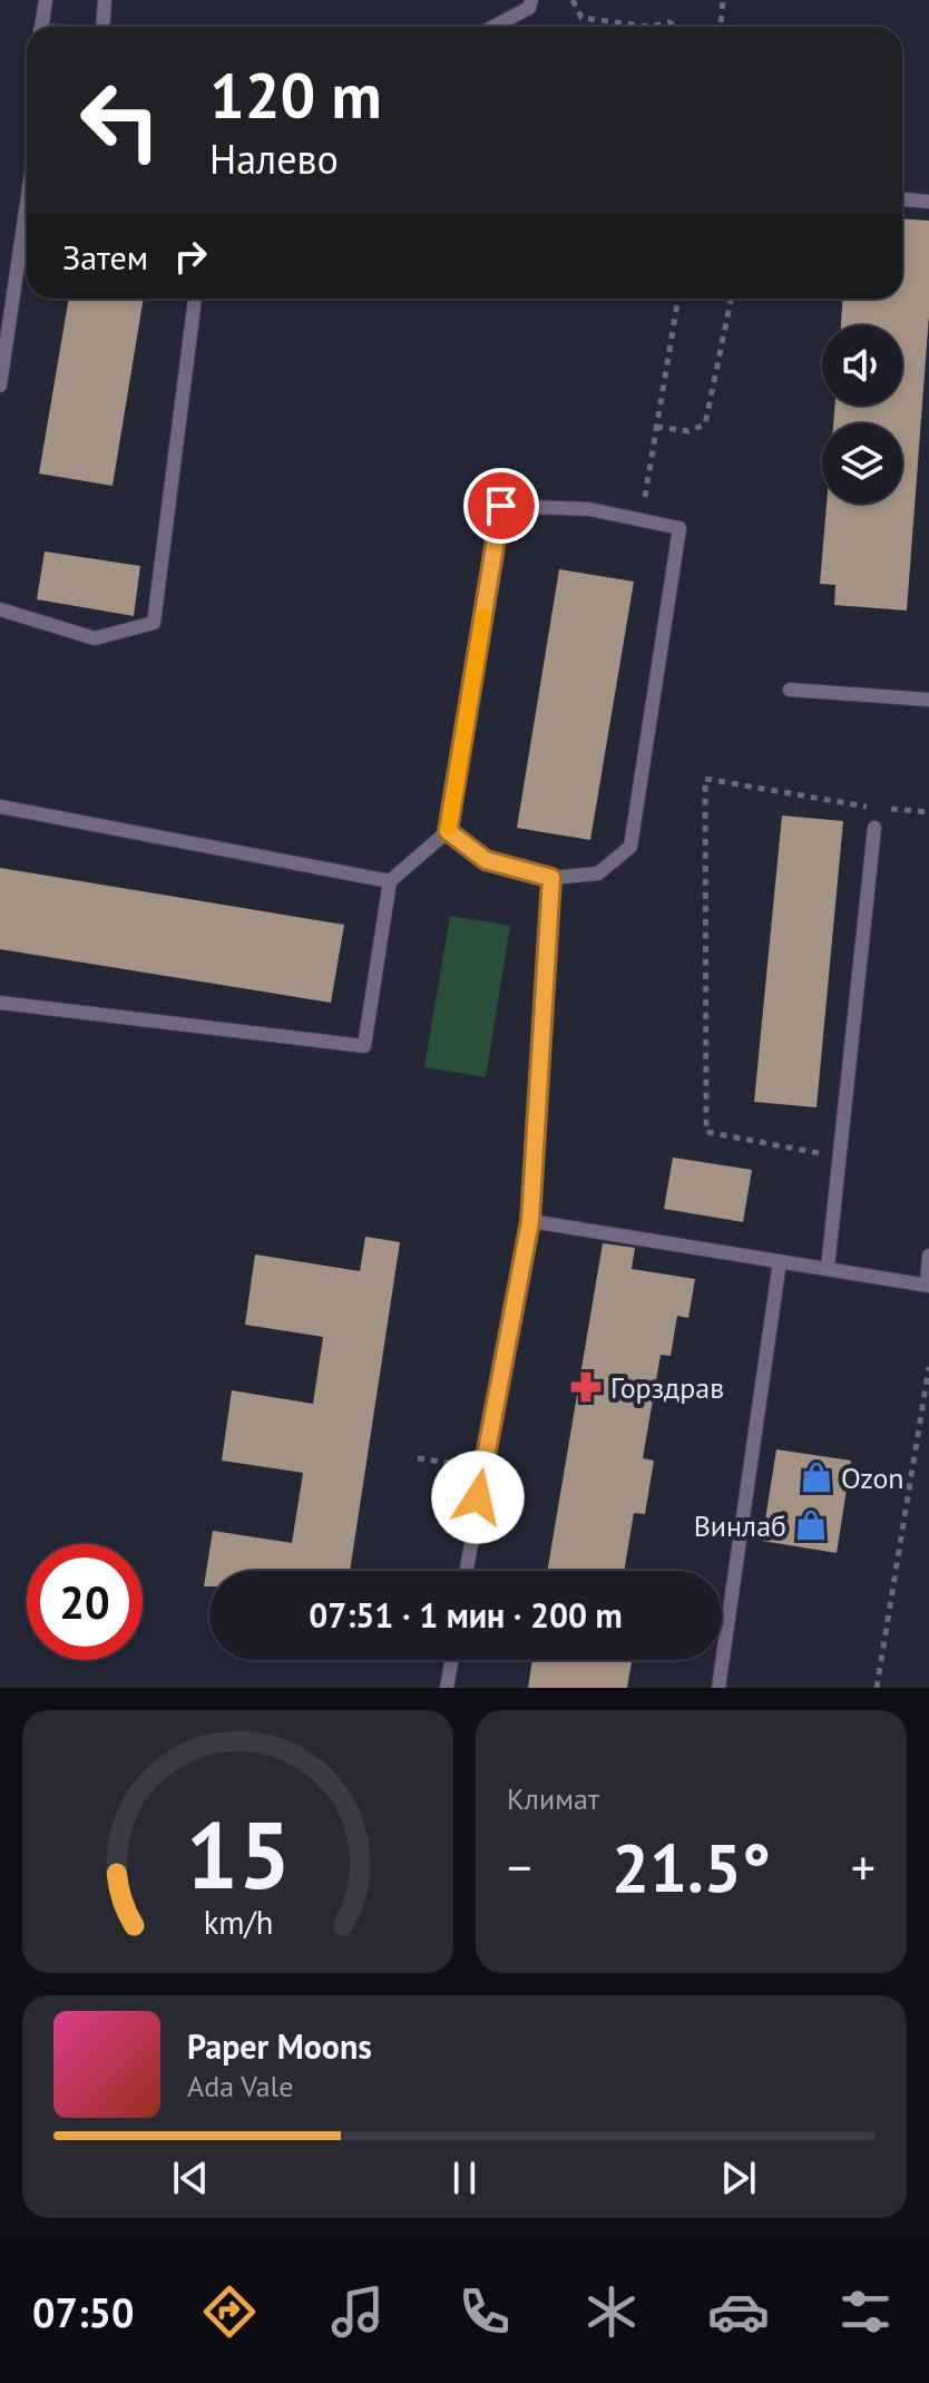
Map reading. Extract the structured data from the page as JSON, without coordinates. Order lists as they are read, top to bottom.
{
  "places": {
    "pharmacy": ["Горздрав"],
    "shop": ["Ozon", "Винлаб"]
  },
  "page": {
    "turn": ["120 m", "Налево"],
    "then": "Затем",
    "limit": "20",
    "trip": "07:51 · 1 мин · 200 m",
    "tile": "Климат",
    "heat": ["−", "21.5°", "+"],
    "song": ["Paper Moons", "Ada Vale"],
    "tabs": "07:50",
    "gauge": ["15", "km/h"]
  }
}
